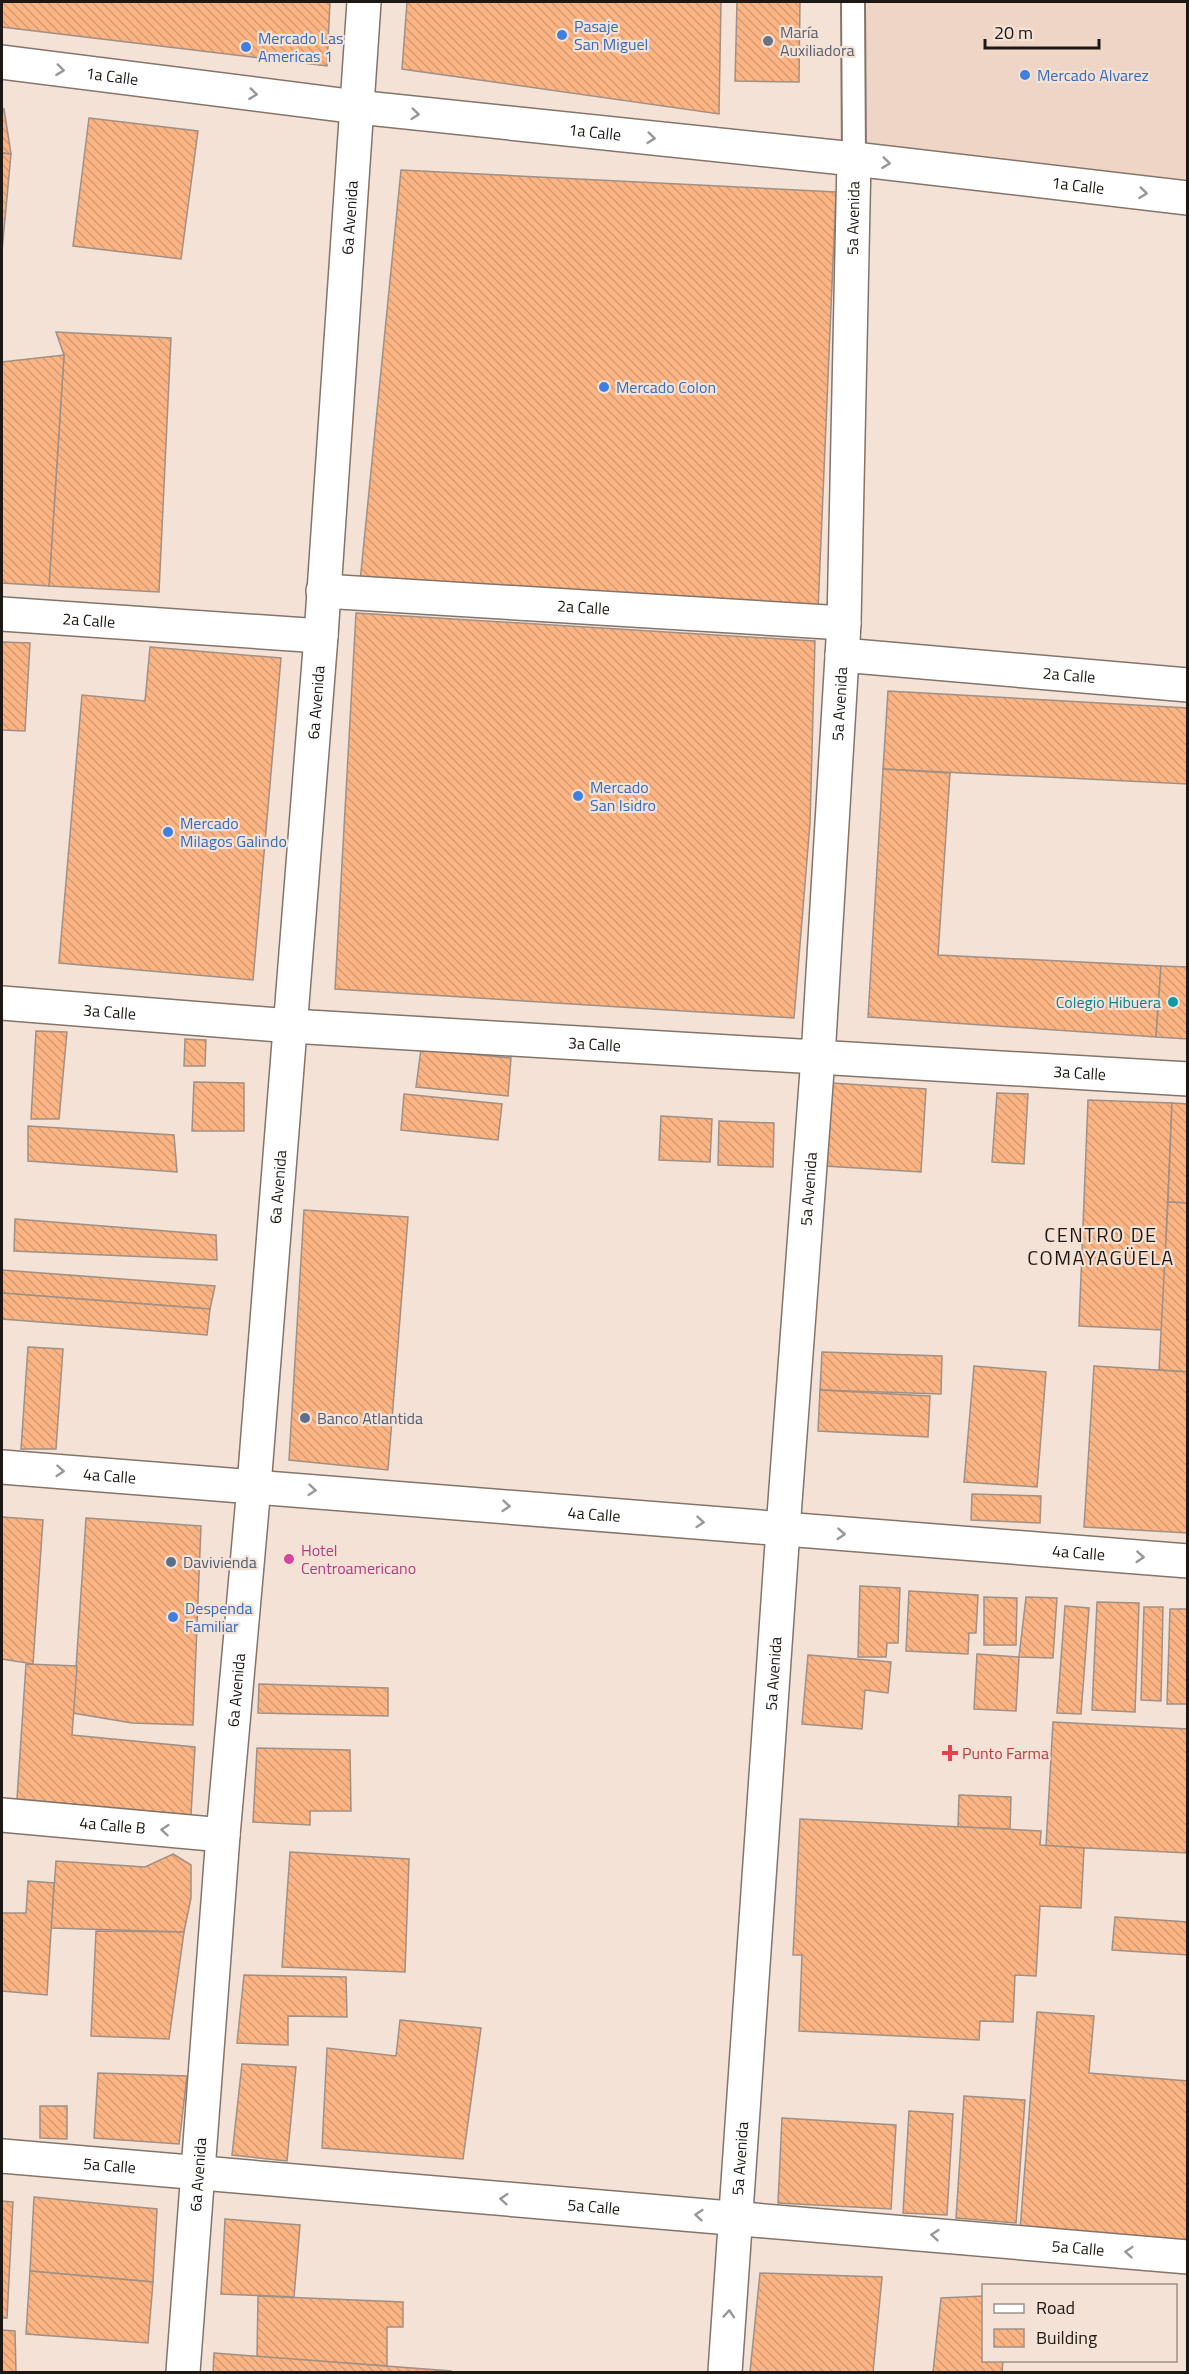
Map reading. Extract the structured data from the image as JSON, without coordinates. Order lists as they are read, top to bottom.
{
  "streets": {
    "street": [
      "1a Calle",
      "5a Avenida",
      "6a Avenida",
      "2a Calle",
      "3a Calle",
      "4a Calle",
      "4a Calle B",
      "5a Calle"
    ]
  },
  "crossings": [
    ["1a Calle", "5a Avenida"],
    ["1a Calle", "6a Avenida"],
    ["5a Avenida", "2a Calle"],
    ["5a Avenida", "3a Calle"],
    ["5a Avenida", "4a Calle"],
    ["5a Avenida", "5a Calle"],
    ["6a Avenida", "2a Calle"],
    ["6a Avenida", "3a Calle"],
    ["6a Avenida", "4a Calle"],
    ["6a Avenida", "4a Calle B"],
    ["6a Avenida", "5a Calle"]
  ],
  "one_way": [
    "1a Calle",
    "4a Calle",
    "4a Calle B",
    "5a Calle"
  ],
  "districts": ["CENTRO DE COMAYAGÜELA"],
  "places": {
    "other": [
      "Pasaje San Miguel",
      "María Auxiliadora",
      "Mercado Las Americas 1",
      "Mercado Alvarez",
      "Mercado Colon",
      "Mercado San Isidro",
      "Mercado Milagos Galindo",
      "Colegio Hibuera",
      "Banco Atlantida",
      "Hotel Centroamericano",
      "Davivienda",
      "Despenda Familiar"
    ],
    "health": ["Punto Farma"]
  },
  "legend": ["Road", "Building"],
  "scale_bar": "20 m"
}
